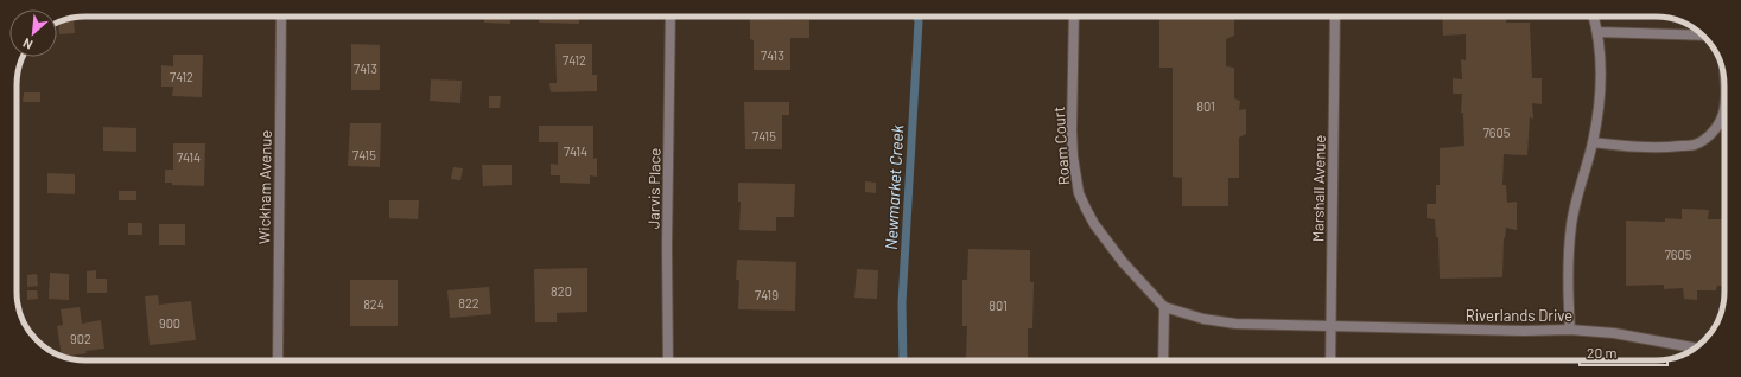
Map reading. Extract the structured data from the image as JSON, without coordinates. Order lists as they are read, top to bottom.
{
  "streets": {
    "street": [
      "Roam Court",
      "Wickham Avenue",
      "Jarvis Place",
      "Marshall Avenue",
      "Riverlands Drive"
    ]
  },
  "crossings": [
    ["Roam Court", "Marshall Avenue"],
    ["Roam Court", "Riverlands Drive"],
    ["Marshall Avenue", "Riverlands Drive"]
  ],
  "water": ["Newmarket Creek"],
  "house_numbers": [
    "7413",
    "7412",
    "7413",
    "7412",
    "801",
    "7605",
    "7415",
    "7414",
    "7415",
    "7414",
    "7605",
    "820",
    "7419",
    "822",
    "824",
    "801",
    "900",
    "902"
  ],
  "scale_bar": "20 m",
  "north": "bottom left"
}
